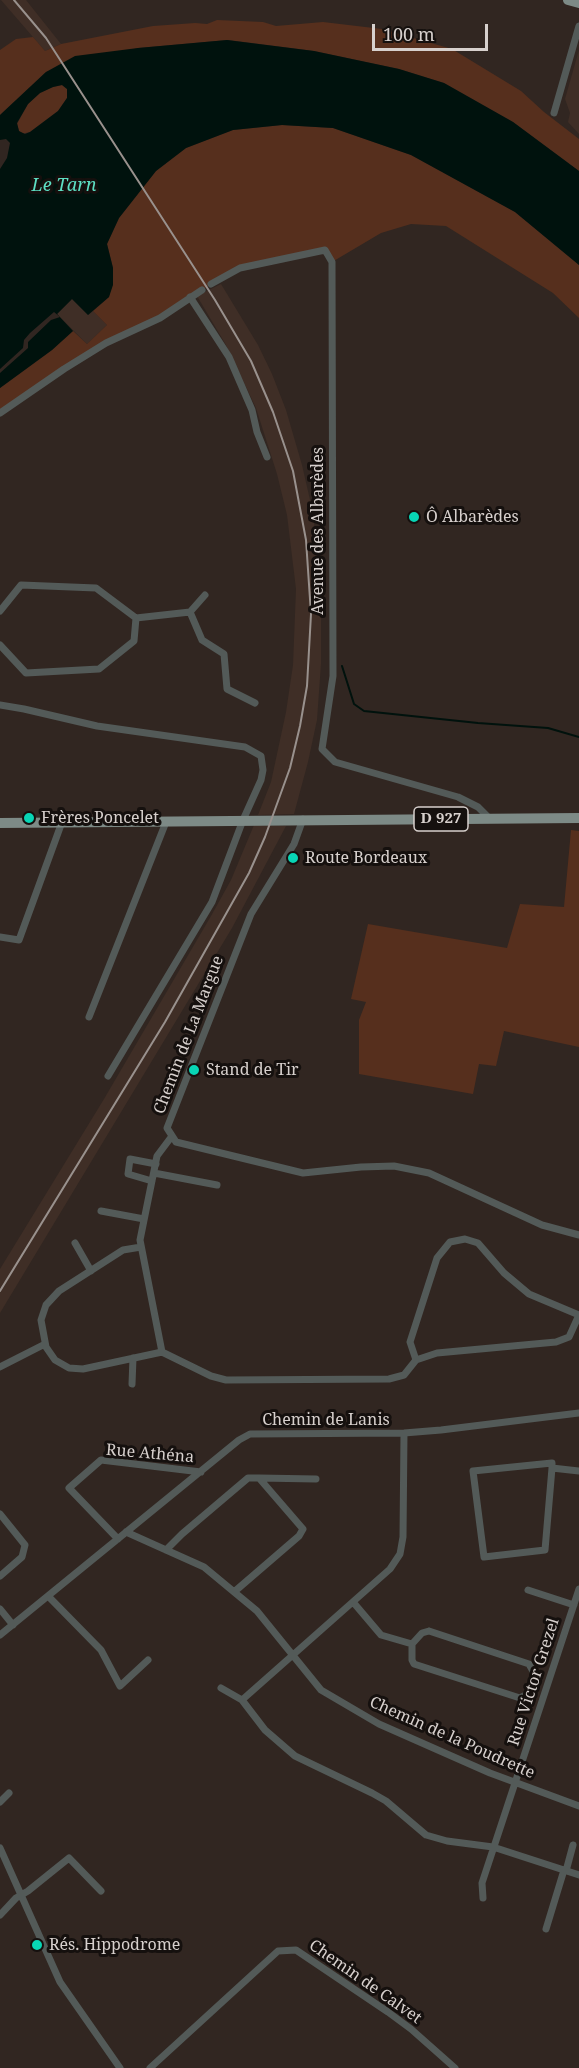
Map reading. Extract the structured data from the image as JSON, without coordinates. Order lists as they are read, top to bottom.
{
  "streets": {
    "main road": ["D 927"],
    "street": [
      "Avenue des Albarèdes",
      "Chemin de La Margue",
      "Chemin de Lanis",
      "Rue Athéna",
      "Rue Victor Grezel",
      "Chemin de la Poudrette",
      "Chemin de Calvet"
    ]
  },
  "crossings": [
    ["Avenue des Albarèdes", "D 927"],
    ["D 927", "Chemin de La Margue"],
    ["Chemin de Lanis", "Rue Athéna"],
    ["Chemin de Lanis", "Chemin de la Poudrette"],
    ["Rue Victor Grezel", "Chemin de la Poudrette"]
  ],
  "water": ["Le Tarn"],
  "places": [
    "Ô Albarèdes",
    "Frères Poncelet",
    "Route Bordeaux",
    "Stand de Tir",
    "Rés. Hippodrome"
  ],
  "scale_bar": "100 m"
}
